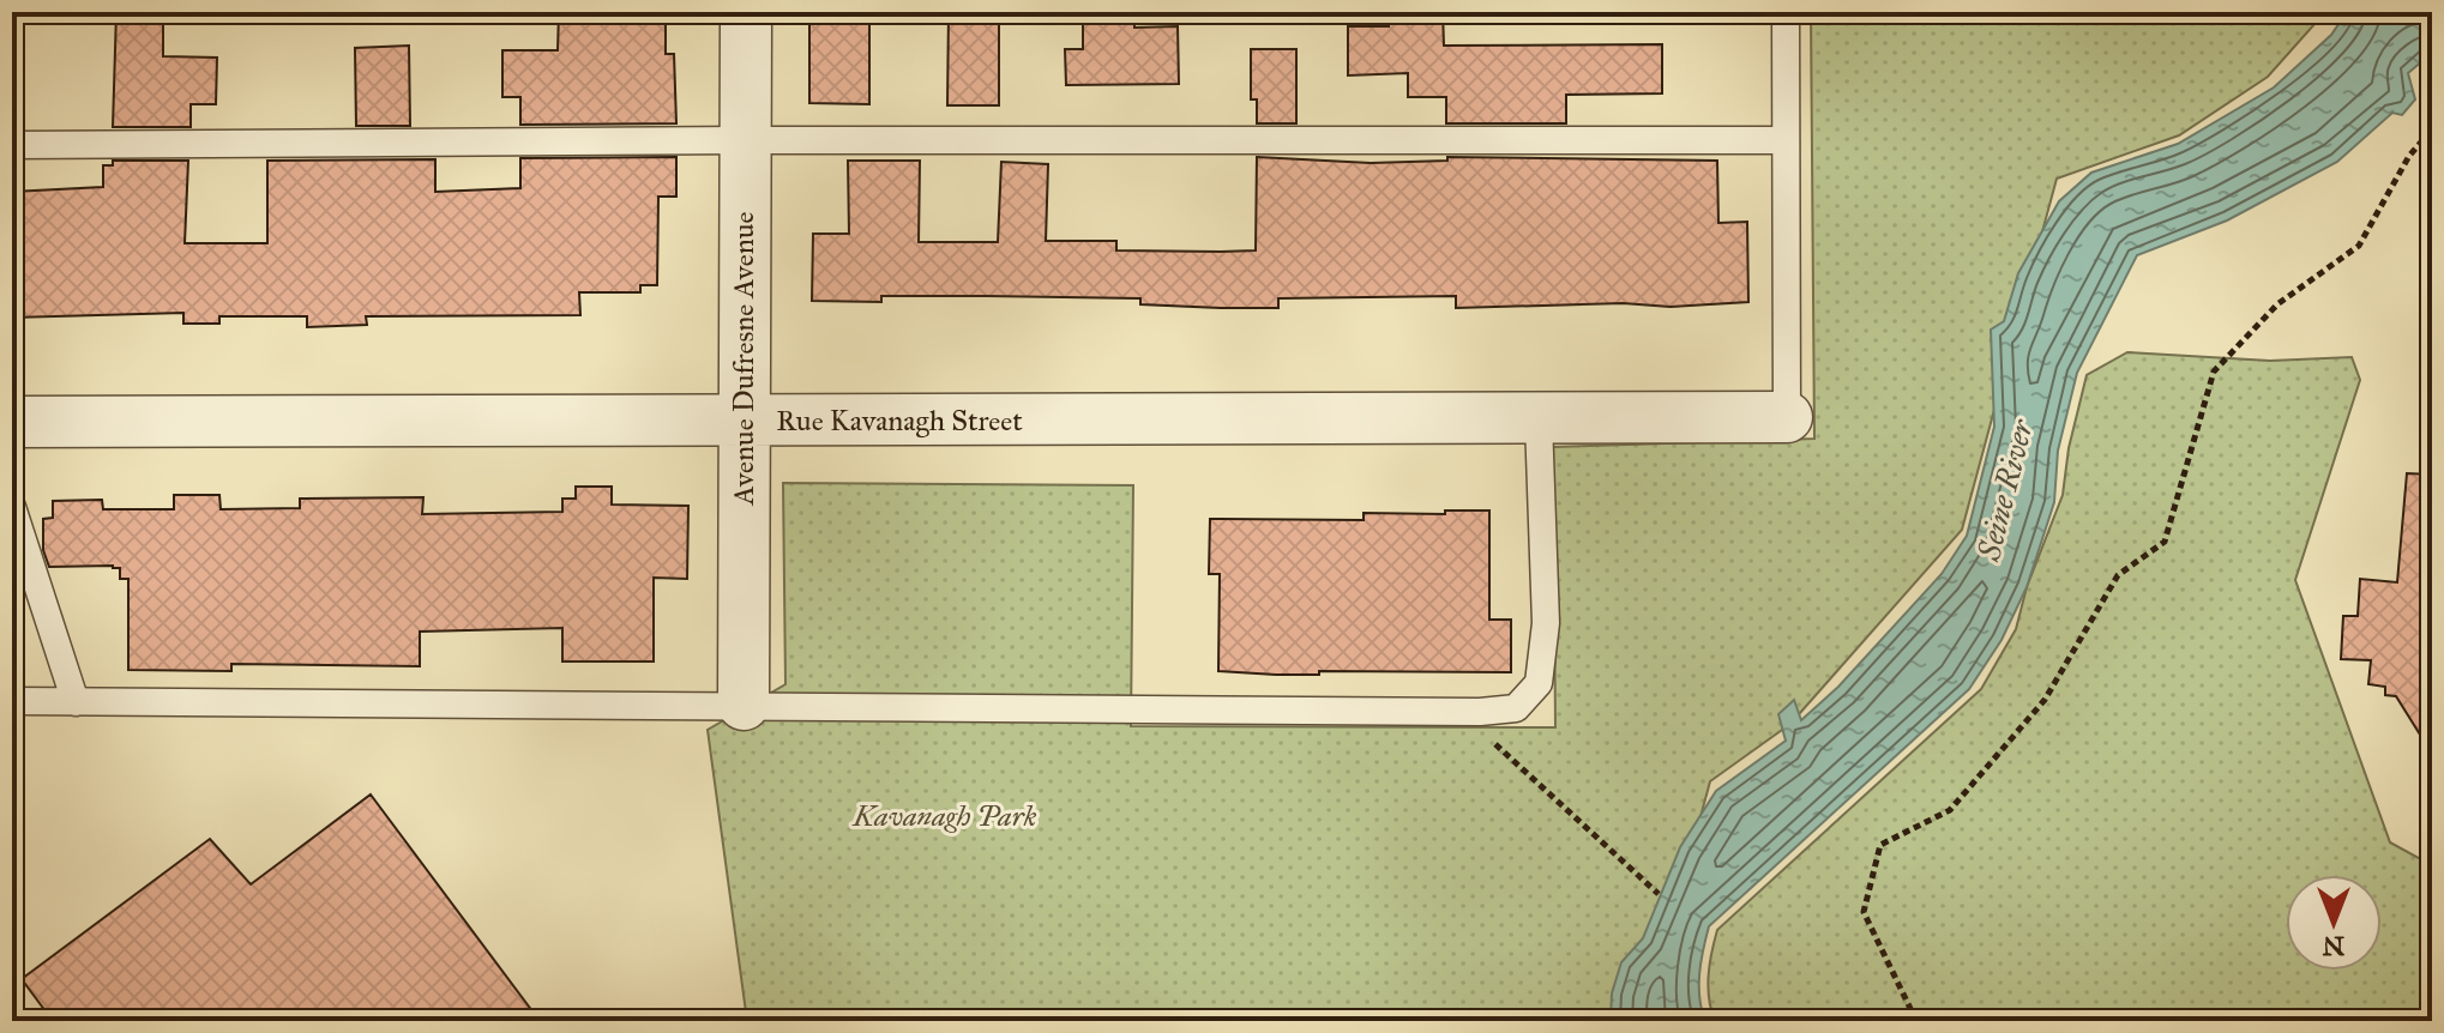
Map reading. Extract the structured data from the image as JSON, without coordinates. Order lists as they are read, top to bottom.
{
  "streets": {
    "street": ["Avenue Dufresne Avenue", "Rue Kavanagh Street"]
  },
  "crossings": [
    ["Avenue Dufresne Avenue", "Rue Kavanagh Street"]
  ],
  "water": ["Seine River"],
  "parks": ["Kavanagh Park"],
  "north": "bottom"
}
